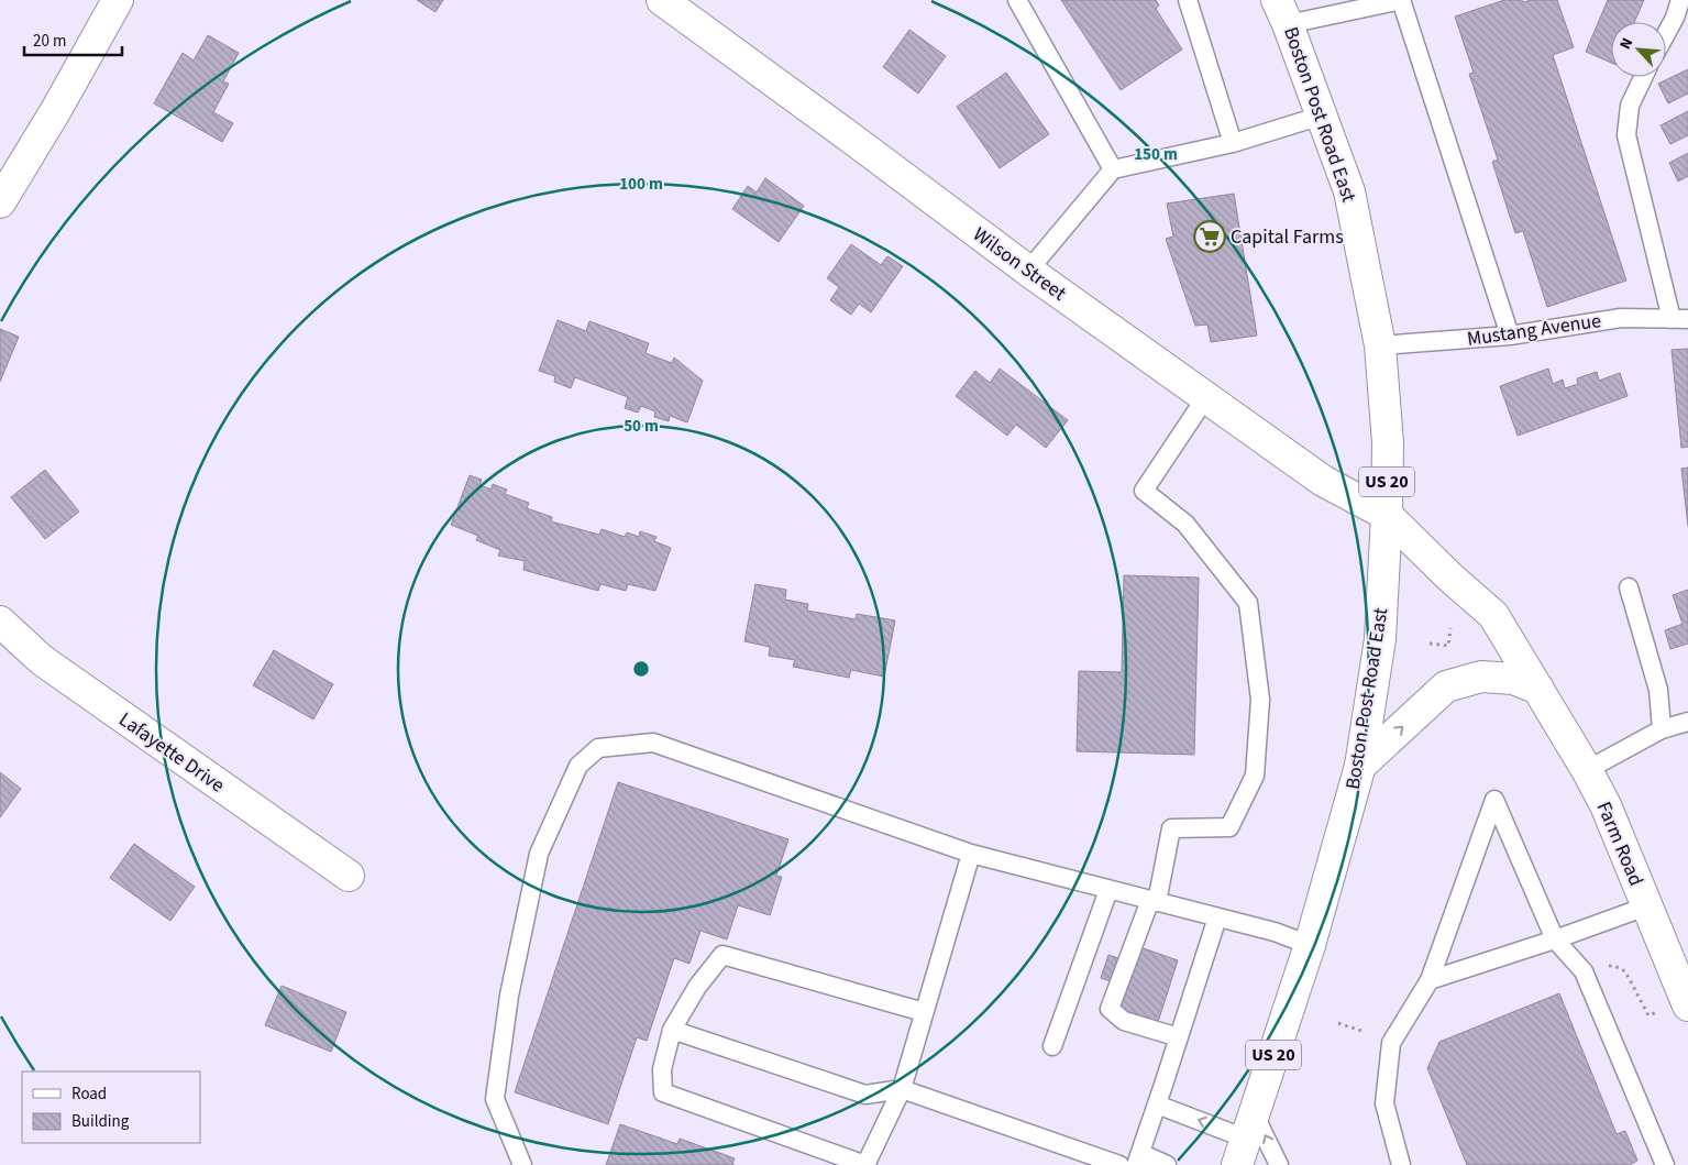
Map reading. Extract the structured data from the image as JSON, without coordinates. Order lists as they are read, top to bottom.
{
  "streets": {
    "main road": [
      "Boston Post Road East",
      "Wilson Street",
      "US 20",
      "Lafayette Drive",
      "Farm Road"
    ],
    "lane": ["Mustang Avenue"]
  },
  "crossings": [
    ["Boston Post Road East", "Wilson Street"],
    ["Boston Post Road East", "Mustang Avenue"],
    ["Boston Post Road East", "Farm Road"],
    ["Wilson Street", "Farm Road"]
  ],
  "places": {
    "supermarket": ["Capital Farms"]
  },
  "legend": ["Road", "Building"],
  "scale_bar": "20 m",
  "north": "top left",
  "rings": ["150 m", "100 m", "50 m"]
}
